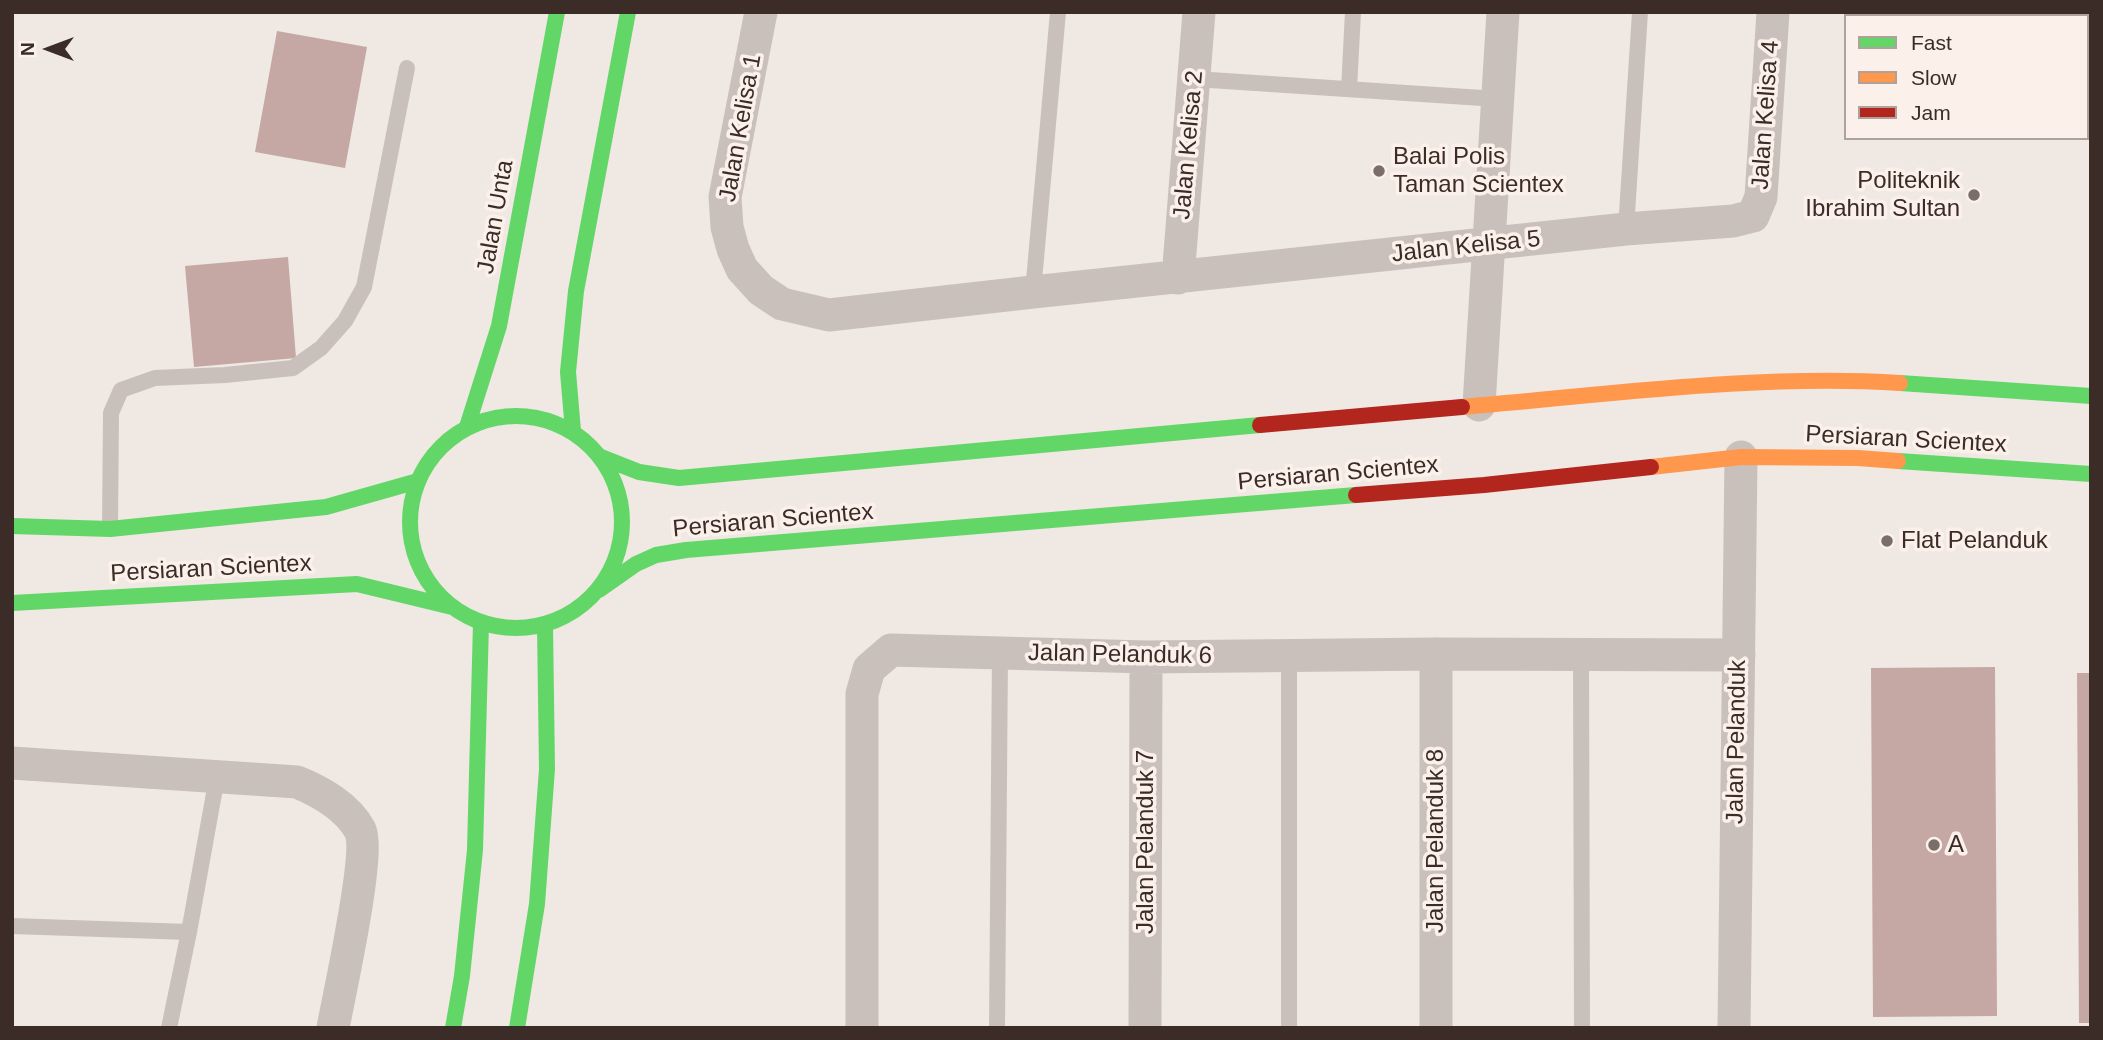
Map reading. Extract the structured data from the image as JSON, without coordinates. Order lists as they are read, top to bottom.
{
  "streets": {
    "main road": ["Jalan Unta", "Persiaran Scientex"],
    "street": [
      "Jalan Kelisa 4",
      "Jalan Kelisa 1",
      "Jalan Kelisa 2",
      "Jalan Kelisa 5",
      "Jalan Pelanduk 6",
      "Jalan Pelanduk",
      "Jalan Pelanduk 8",
      "Jalan Pelanduk 7"
    ]
  },
  "crossings": [
    ["Jalan Kelisa 4", "Jalan Kelisa 5"],
    ["Jalan Kelisa 1", "Jalan Kelisa 2"],
    ["Jalan Kelisa 1", "Jalan Kelisa 5"],
    ["Jalan Kelisa 2", "Jalan Kelisa 5"],
    ["Jalan Unta", "Persiaran Scientex"],
    ["Persiaran Scientex", "Jalan Pelanduk"],
    ["Jalan Pelanduk 6", "Jalan Pelanduk"],
    ["Jalan Pelanduk 6", "Jalan Pelanduk 8"],
    ["Jalan Pelanduk 6", "Jalan Pelanduk 7"]
  ],
  "places": [
    "Balai Polis Taman Scientex",
    "Politeknik Ibrahim Sultan",
    "Flat Pelanduk",
    "A"
  ],
  "legend": ["Fast", "Slow", "Jam"],
  "north": "left"
}
